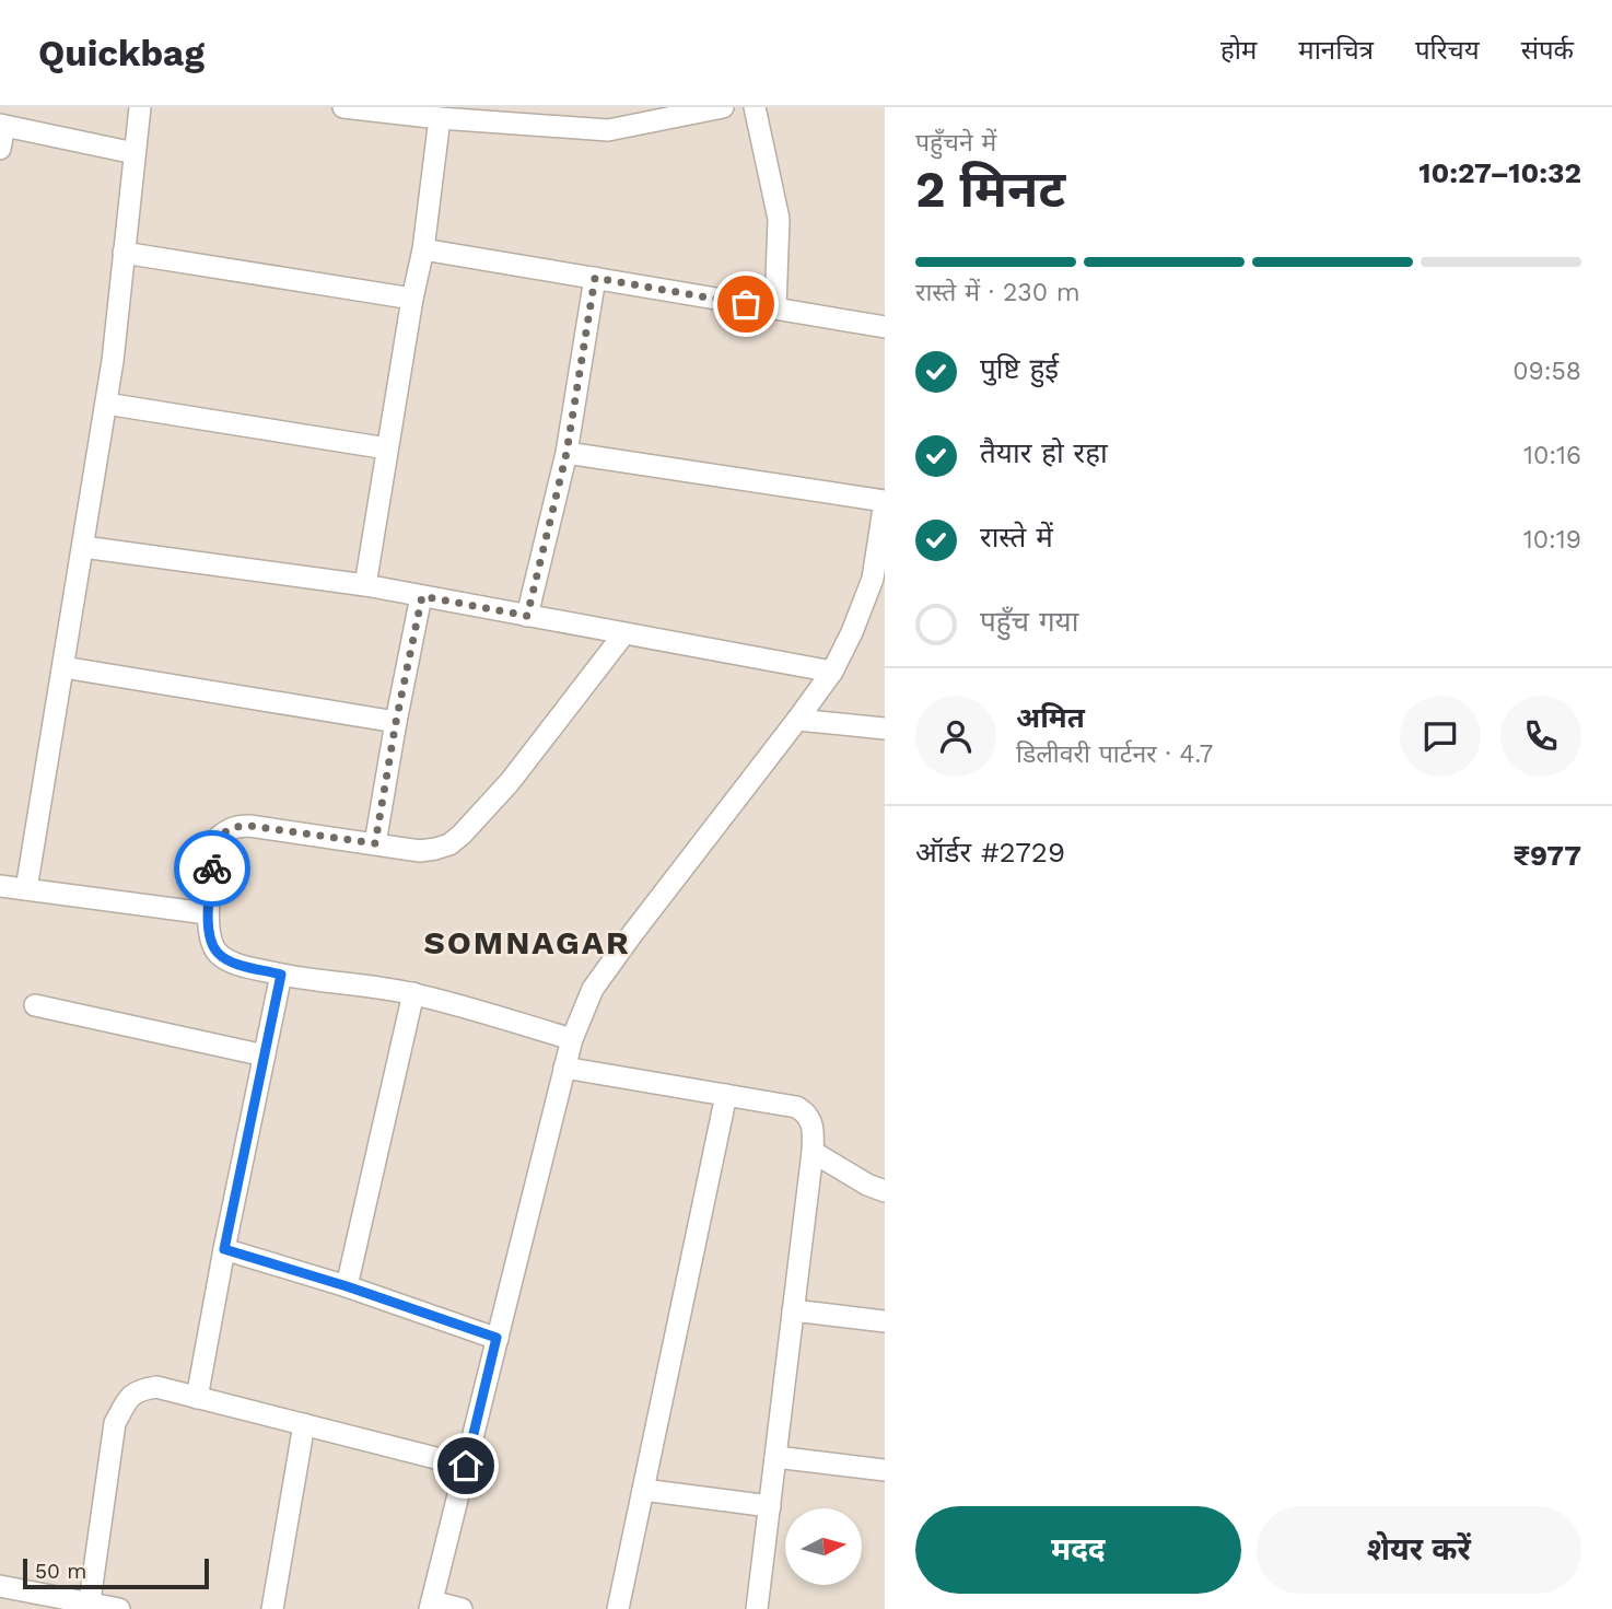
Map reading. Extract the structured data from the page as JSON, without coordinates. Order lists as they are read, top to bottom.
{
  "districts": ["SOMNAGAR"],
  "scale_bar": "50 m",
  "north": "right",
  "page": {
    "header": "Quickbag",
    "nav": [
      "होम",
      "मानचित्र",
      "परिचय",
      "संपर्क"
    ],
    "heading": ["2 मिनट", "पहुँचने में", "10:27–10:32"],
    "panel": [
      "अमित",
      "डिलीवरी पार्टनर · 4.7",
      "ऑर्डर #2729",
      "₹977"
    ],
    "bar": "रास्ते में · 230 m",
    "list": [
      ["पुष्टि हुई", "09:58"],
      ["तैयार हो रहा", "10:16"],
      ["रास्ते में", "10:19"],
      "पहुँच गया"
    ],
    "buttons": ["मदद", "शेयर करें"],
    "scale": "50 m"
  }
}
